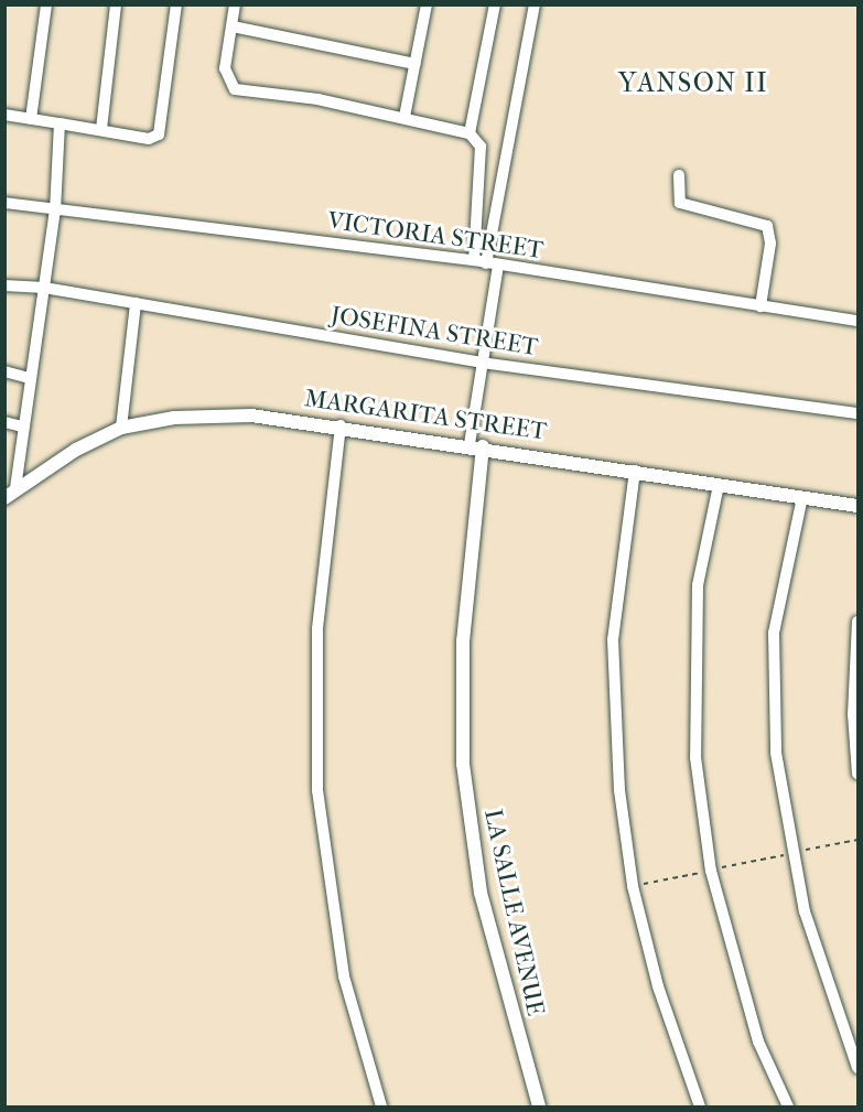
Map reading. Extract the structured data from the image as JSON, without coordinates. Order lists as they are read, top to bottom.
{
  "streets": {
    "street": [
      "VICTORIA STREET",
      "JOSEFINA STREET",
      "MARGARITA STREET",
      "LA SALLE AVENUE"
    ]
  },
  "crossings": [
    ["MARGARITA STREET", "LA SALLE AVENUE"]
  ],
  "districts": ["YANSON II"]
}
